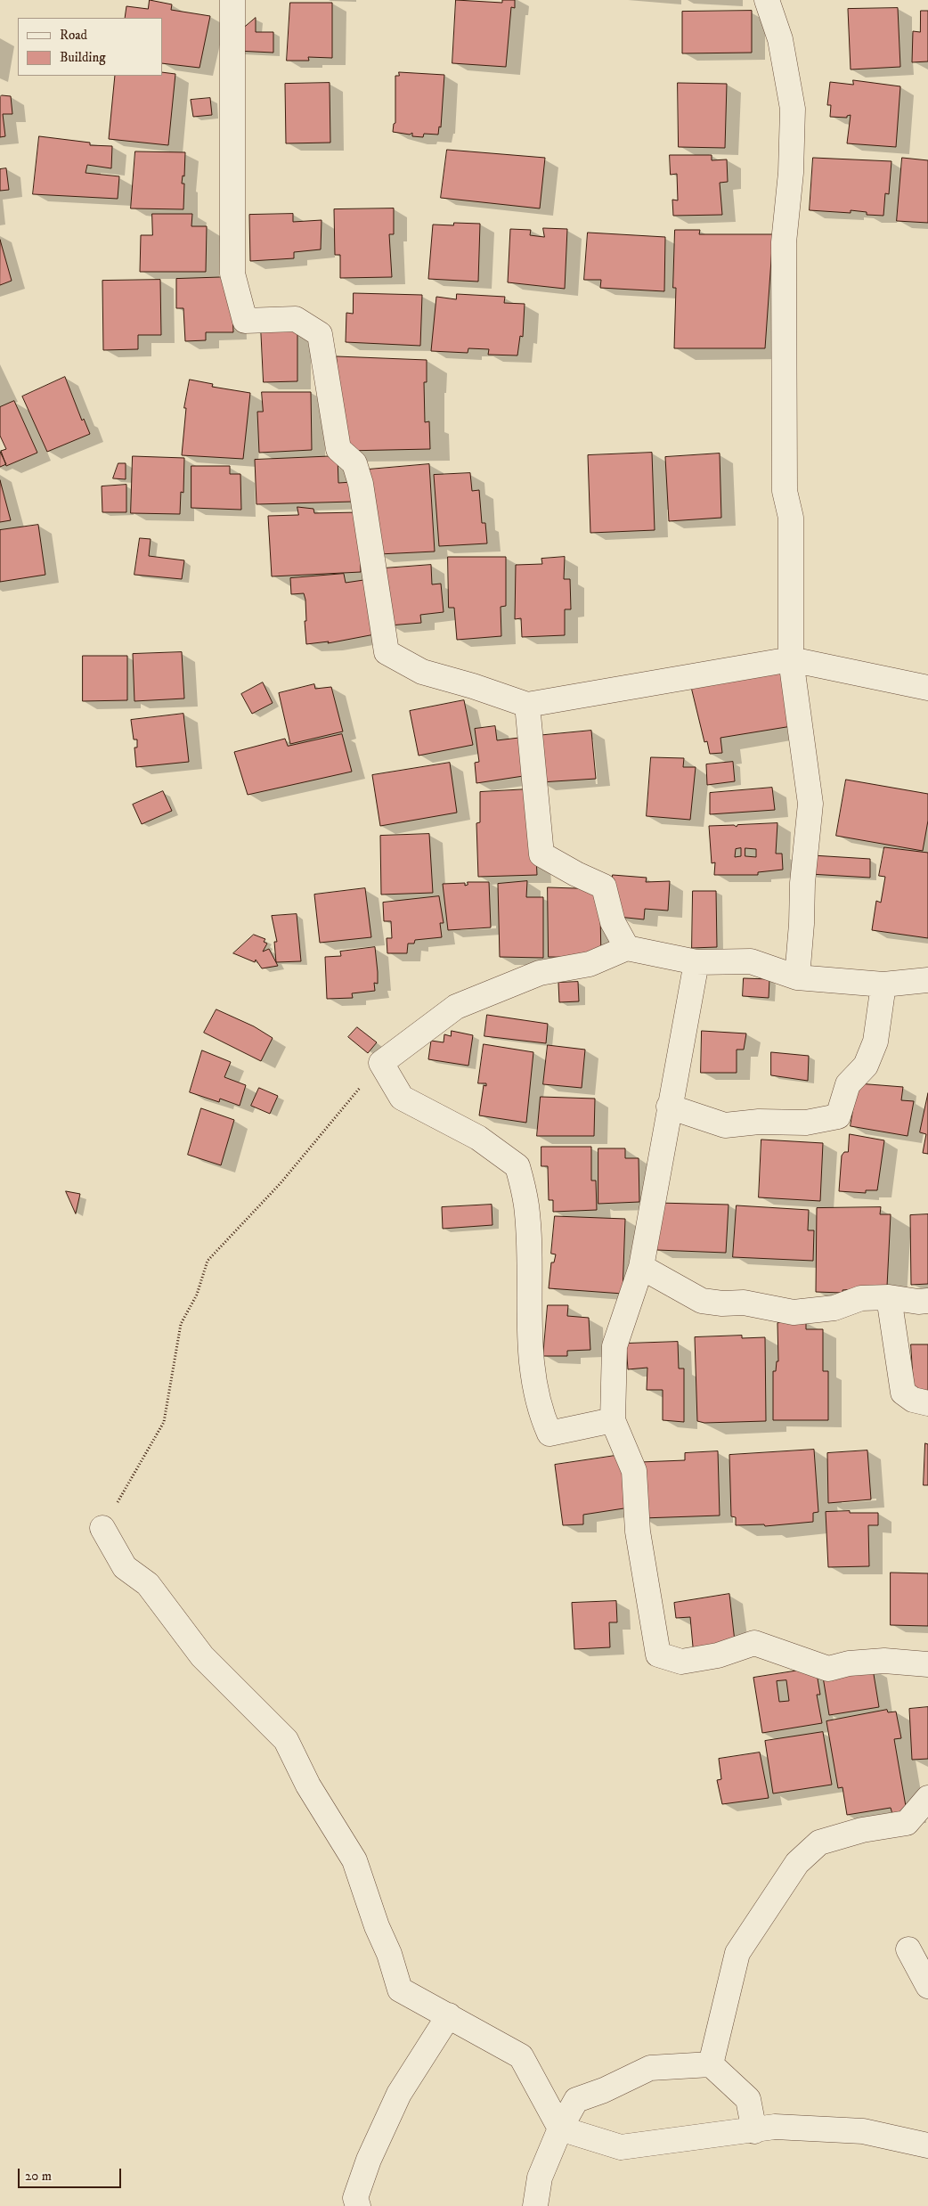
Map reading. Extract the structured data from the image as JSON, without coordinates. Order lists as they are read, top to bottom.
{
  "legend": ["Road", "Building"],
  "scale_bar": "20 m"
}
